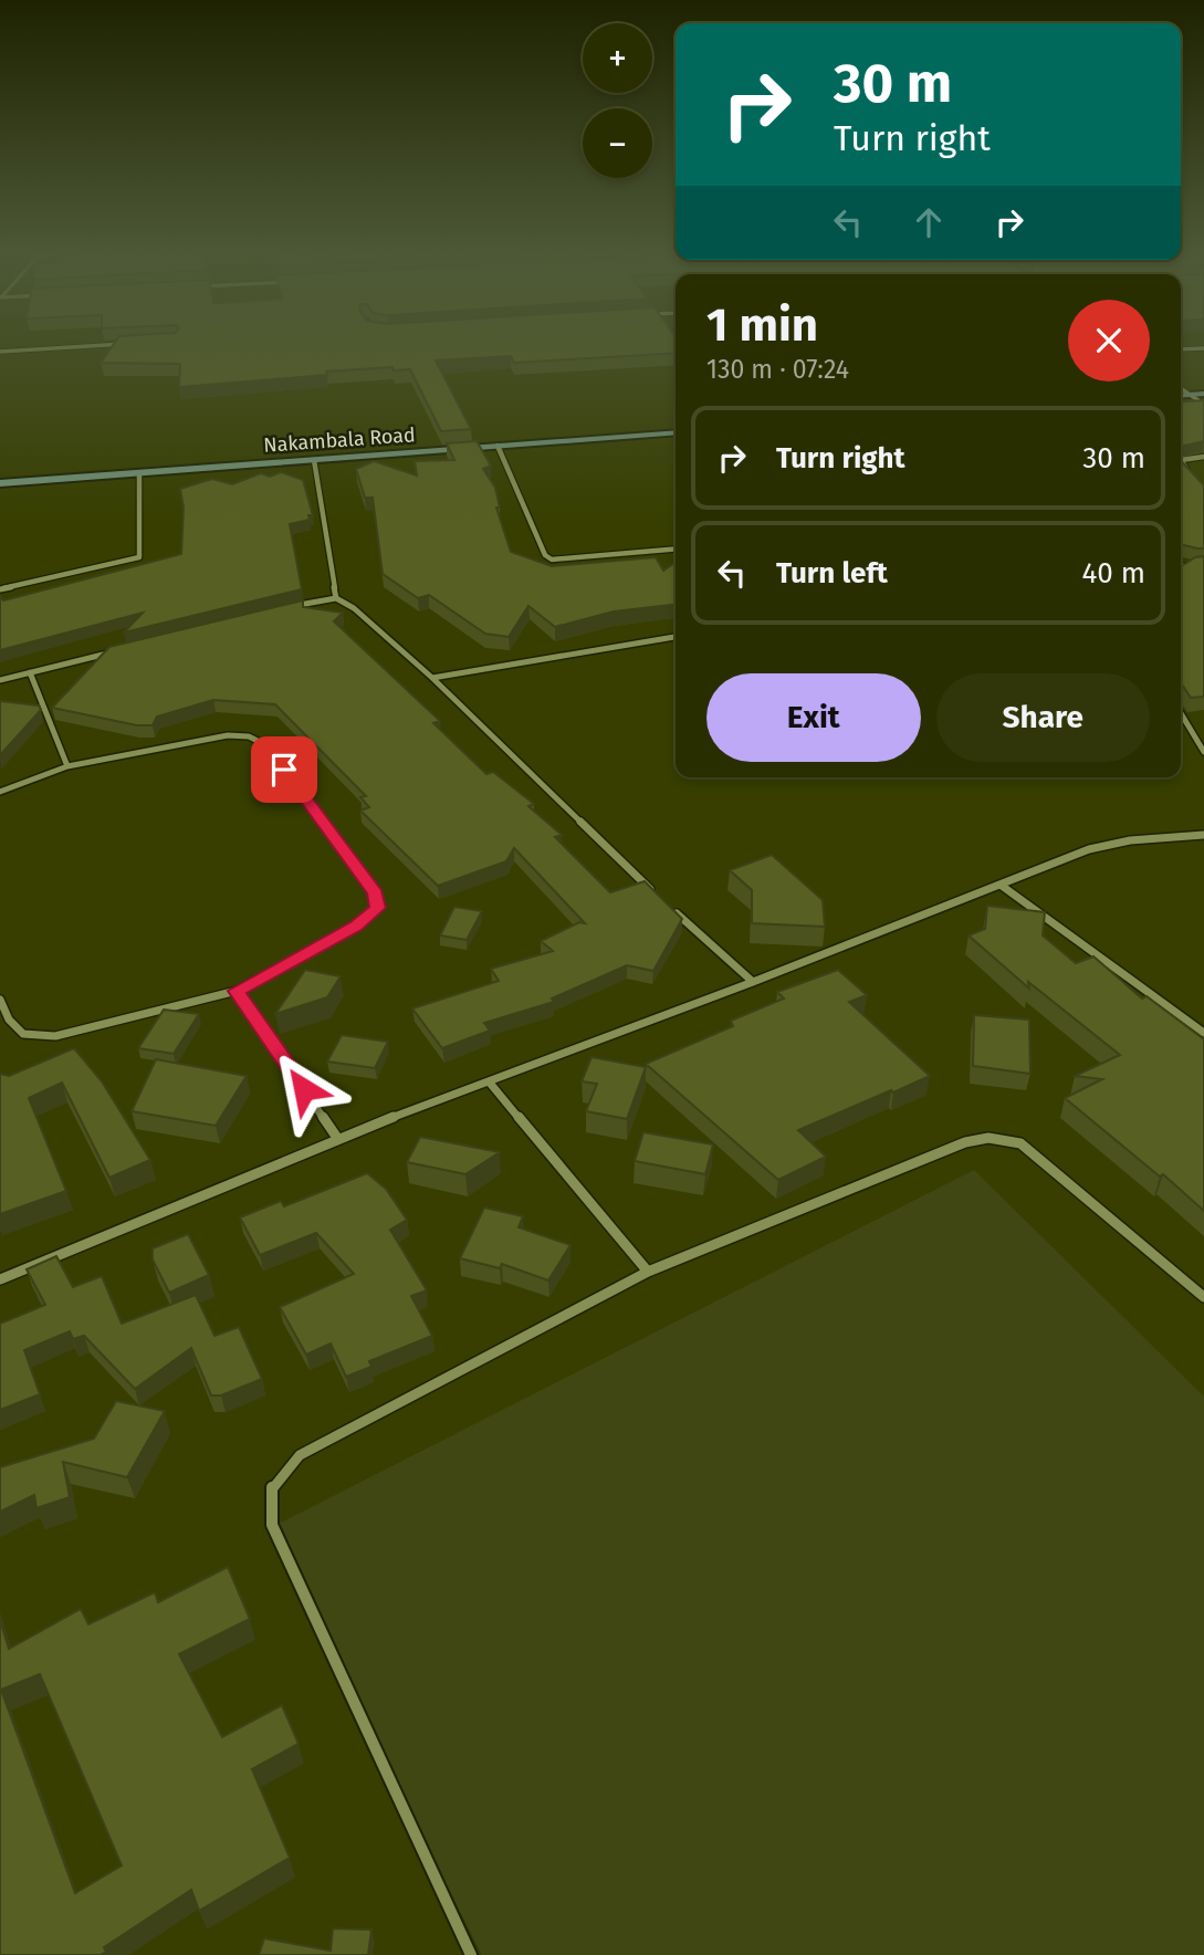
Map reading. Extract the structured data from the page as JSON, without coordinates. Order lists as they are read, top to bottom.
{
  "streets": {
    "main road": ["Nakambala Road"]
  },
  "page": {
    "map_buttons": ["+", "−"],
    "turn": ["30 m", "Turn right"],
    "heading": ["1 min", "130 m · 07:24"],
    "list": [
      {
        "name": "Turn right",
        "value": "30 m"
      },
      {
        "name": "Turn left",
        "value": "40 m"
      }
    ],
    "buttons": ["Exit", "Share"]
  }
}
